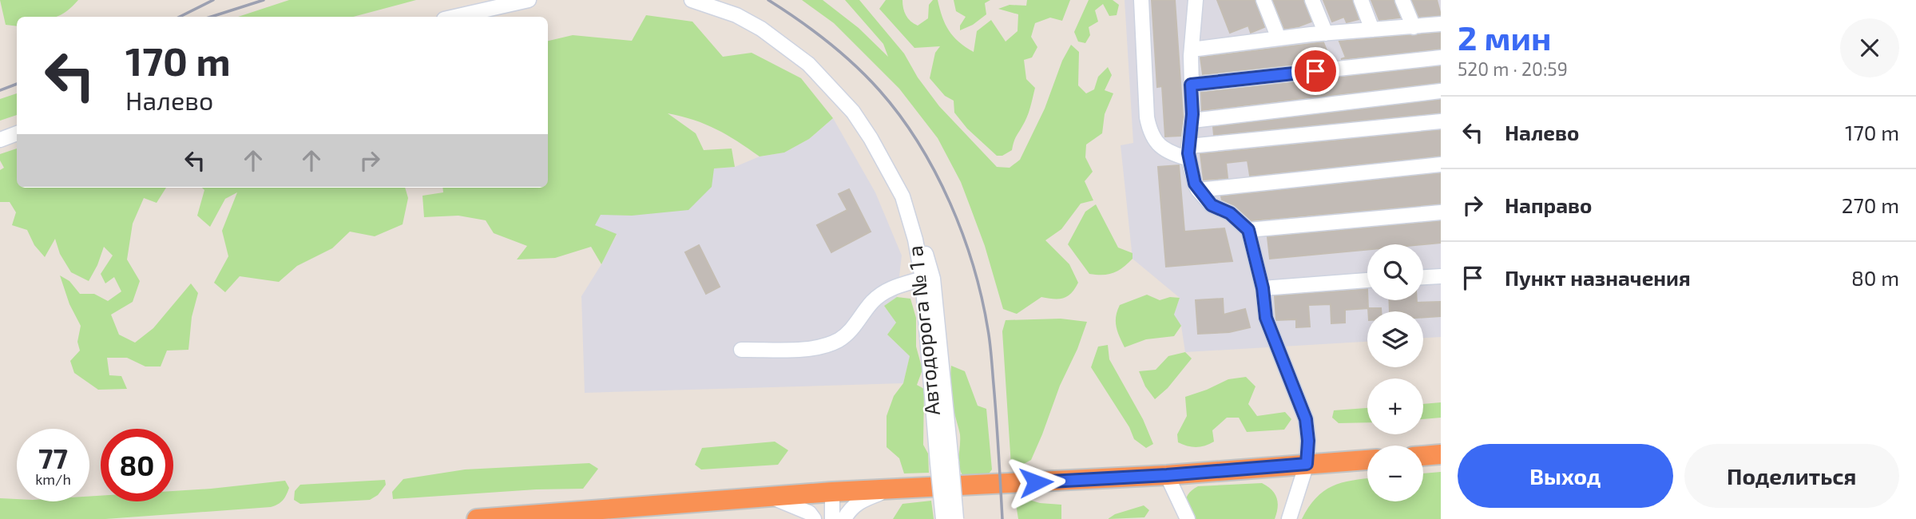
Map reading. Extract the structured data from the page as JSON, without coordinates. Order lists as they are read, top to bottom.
{
  "streets": {
    "street": ["Автодорога № 1 а"]
  },
  "page": {
    "heading": ["2 мин", "520 m · 20:59"],
    "turn": ["170 m", "Налево"],
    "list": [
      {
        "name": "Налево",
        "value": "170 m"
      },
      {
        "name": "Направо",
        "value": "270 m"
      },
      {
        "name": "Пункт назначения",
        "value": "80 m"
      }
    ],
    "map_buttons": ["+", "−"],
    "speed": "77 km/h",
    "limit": "80",
    "buttons": ["Выход", "Поделиться"]
  }
}
